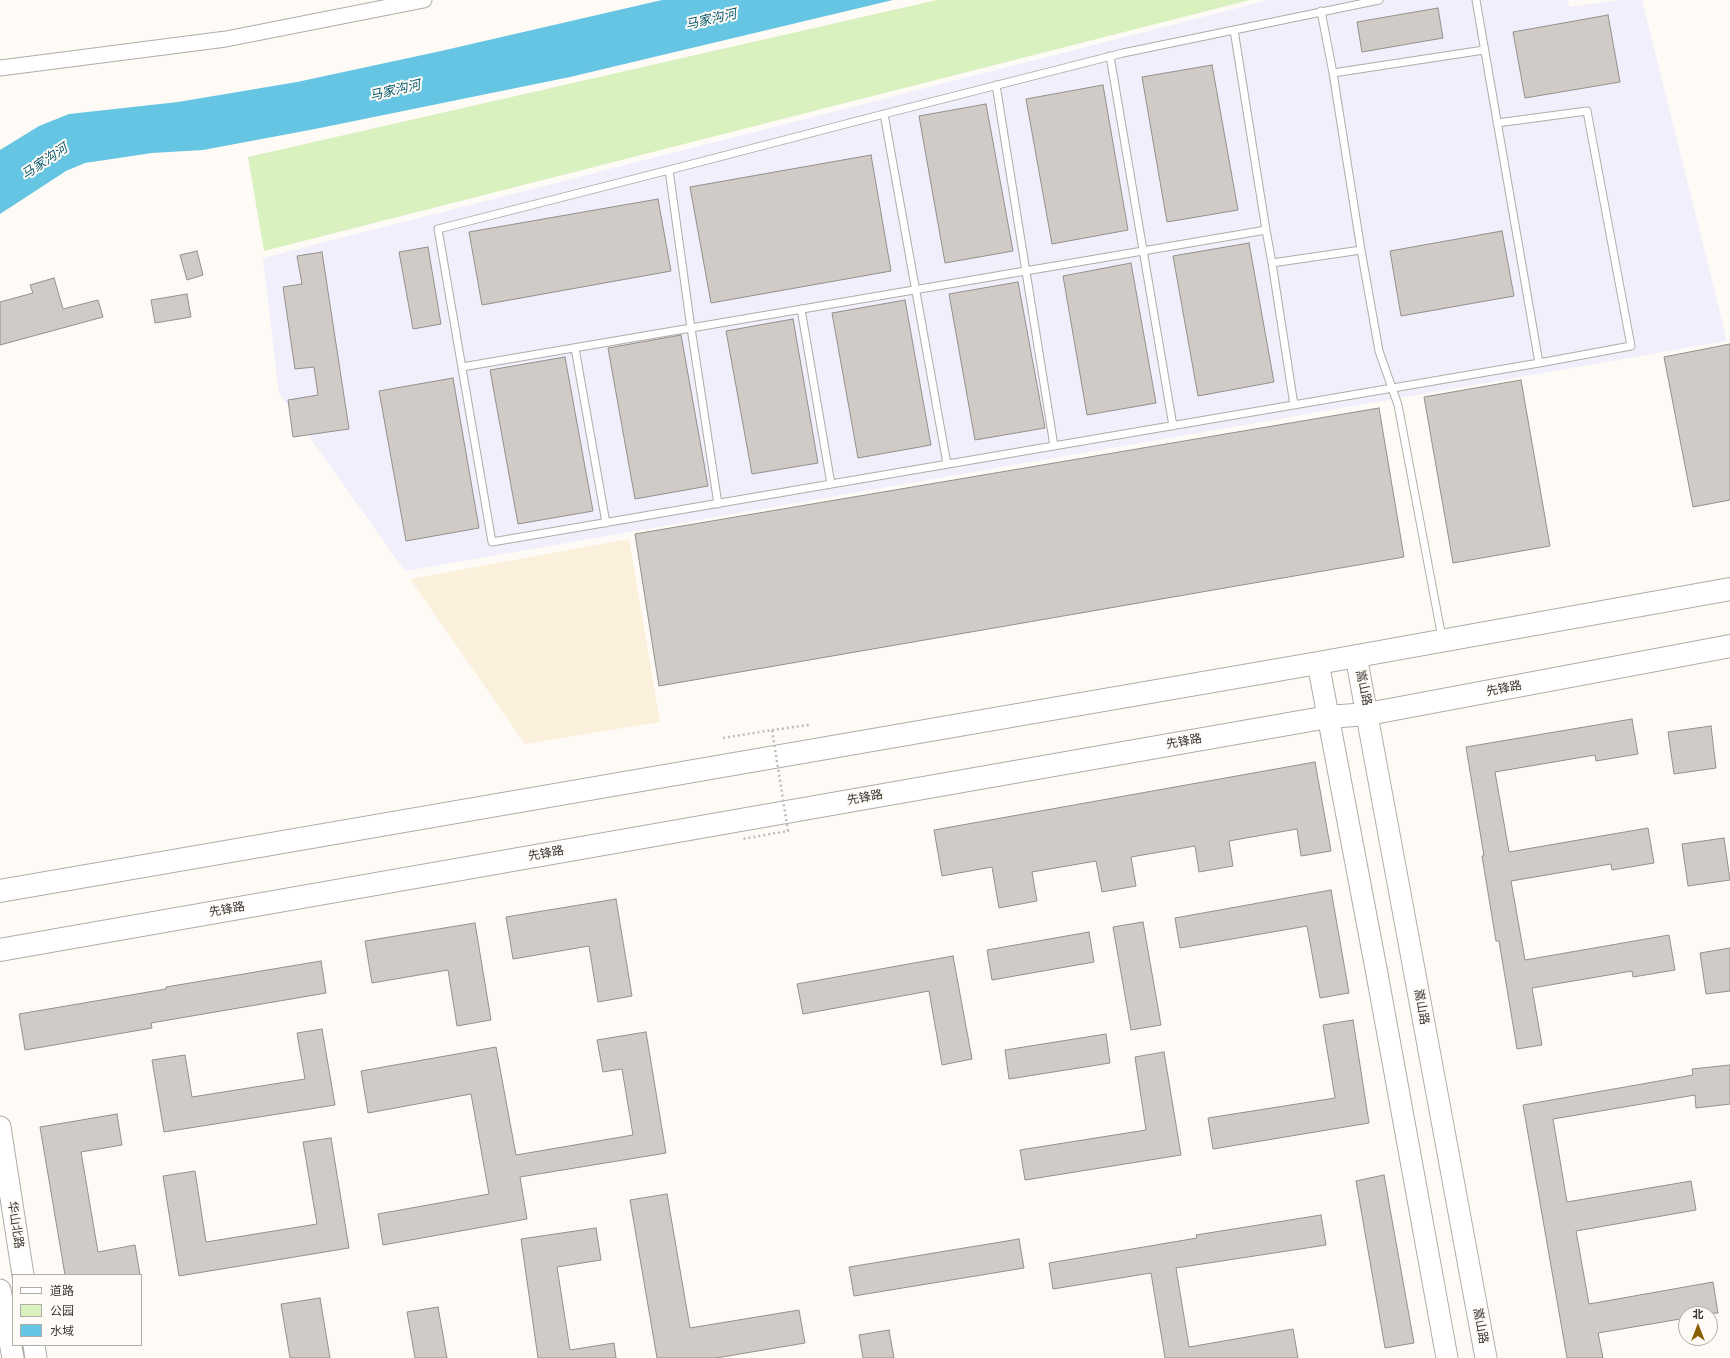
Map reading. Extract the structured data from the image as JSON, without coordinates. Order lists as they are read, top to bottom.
{
  "streets": {
    "main road": ["嵩山路", "先锋路", "华山北路"]
  },
  "crossings": [
    ["嵩山路", "先锋路"]
  ],
  "water": ["马家沟河"],
  "legend": ["道路", "公园", "水域"],
  "north": "top"
}
